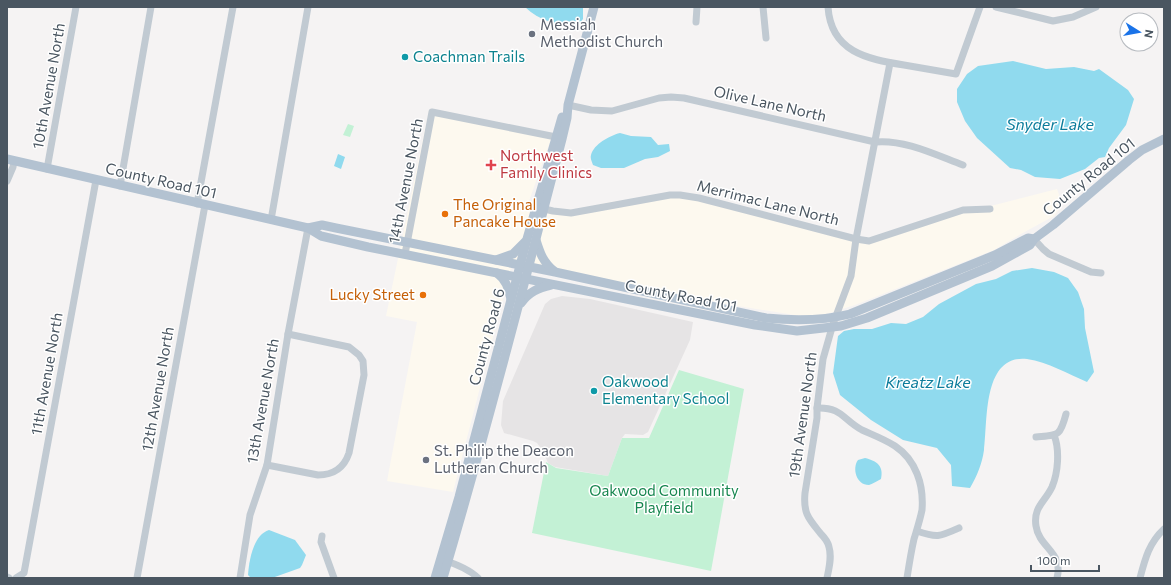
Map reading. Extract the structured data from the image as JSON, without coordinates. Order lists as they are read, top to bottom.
{
  "streets": {
    "main road": ["County Road 101", "County Road 6"],
    "street": [
      "10th Avenue North",
      "Olive Lane North",
      "14th Avenue North",
      "Merrimac Lane North",
      "11th Avenue North",
      "12th Avenue North",
      "13th Avenue North",
      "19th Avenue North"
    ]
  },
  "crossings": [
    ["10th Avenue North", "County Road 101"],
    ["Olive Lane North", "County Road 6"],
    ["Olive Lane North", "19th Avenue North"],
    ["County Road 101", "14th Avenue North"],
    ["County Road 101", "County Road 6"],
    ["County Road 101", "11th Avenue North"],
    ["County Road 101", "12th Avenue North"],
    ["County Road 101", "13th Avenue North"],
    ["County Road 101", "19th Avenue North"],
    ["14th Avenue North", "County Road 6"],
    ["Merrimac Lane North", "County Road 6"],
    ["Merrimac Lane North", "19th Avenue North"]
  ],
  "water": ["Snyder Lake", "Kreatz Lake"],
  "parks": ["Oakwood Community Playfield"],
  "places": {
    "other": [
      "Messiah Methodist Church",
      "Coachman Trails",
      "The Original Pancake House",
      "Lucky Street",
      "Oakwood Elementary School",
      "St. Philip the Deacon Lutheran Church"
    ],
    "health": ["Northwest Family Clinics"]
  },
  "scale_bar": "100 m",
  "north": "right"
}
